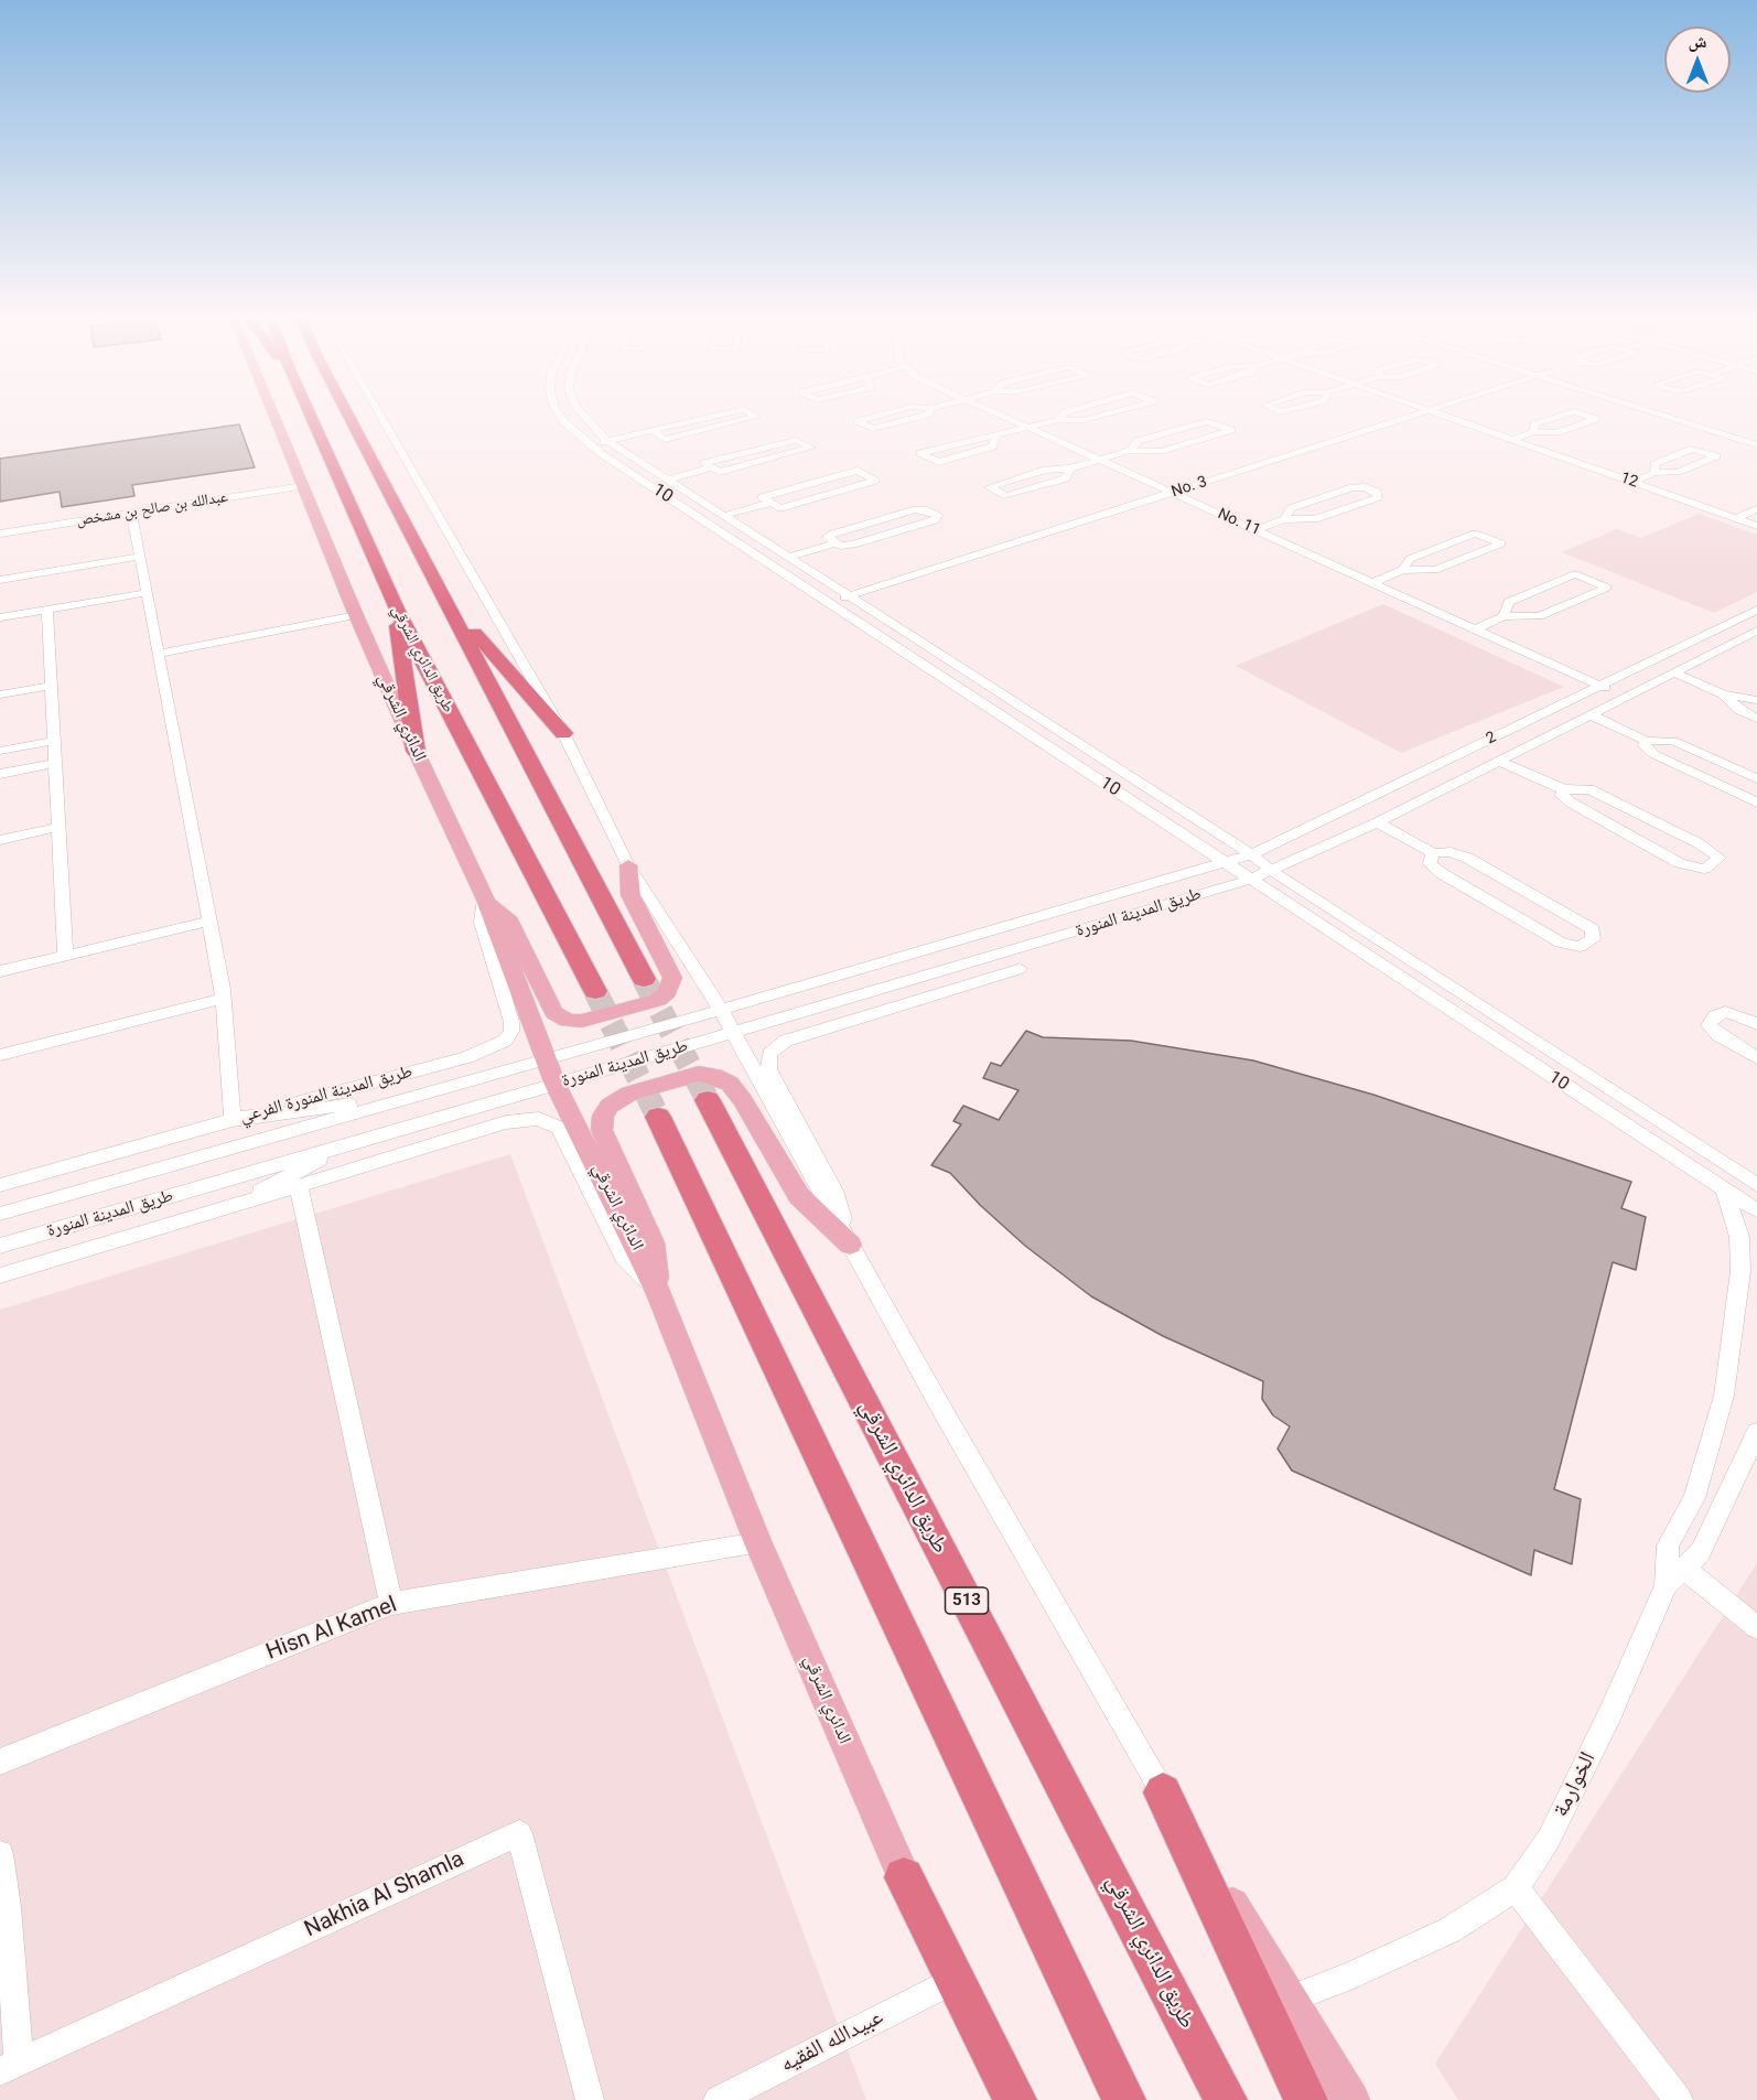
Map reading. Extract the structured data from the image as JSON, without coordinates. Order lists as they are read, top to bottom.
{
  "streets": {
    "highway": ["طريق الدائري الشرقي", "513"],
    "main road": ["الدائري الشرقي"],
    "street": [
      "12",
      "No. 3",
      "10",
      "عبدالله بن صالح بن مشخص",
      "No. 11",
      "2",
      "طريق المدينة المنورة",
      "طريق المدينة المنورة الفرعي",
      "Hisn Al Kamel",
      "الخوارمة",
      "Nakhia Al Shamla",
      "عبيدالله الفقيه"
    ]
  },
  "crossings": [
    ["No. 3", "10"],
    ["No. 3", "No. 11"],
    ["10", "2"],
    ["10", "طريق المدينة المنورة"],
    ["عبدالله بن صالح بن مشخص", "الدائري الشرقي"],
    ["No. 11", "2"],
    ["الدائري الشرقي", "طريق المدينة المنورة"],
    ["الدائري الشرقي", "طريق المدينة المنورة الفرعي"],
    ["الدائري الشرقي", "Hisn Al Kamel"],
    ["الدائري الشرقي", "عبيدالله الفقيه"],
    ["2", "طريق المدينة المنورة"]
  ],
  "north": "top"
}
